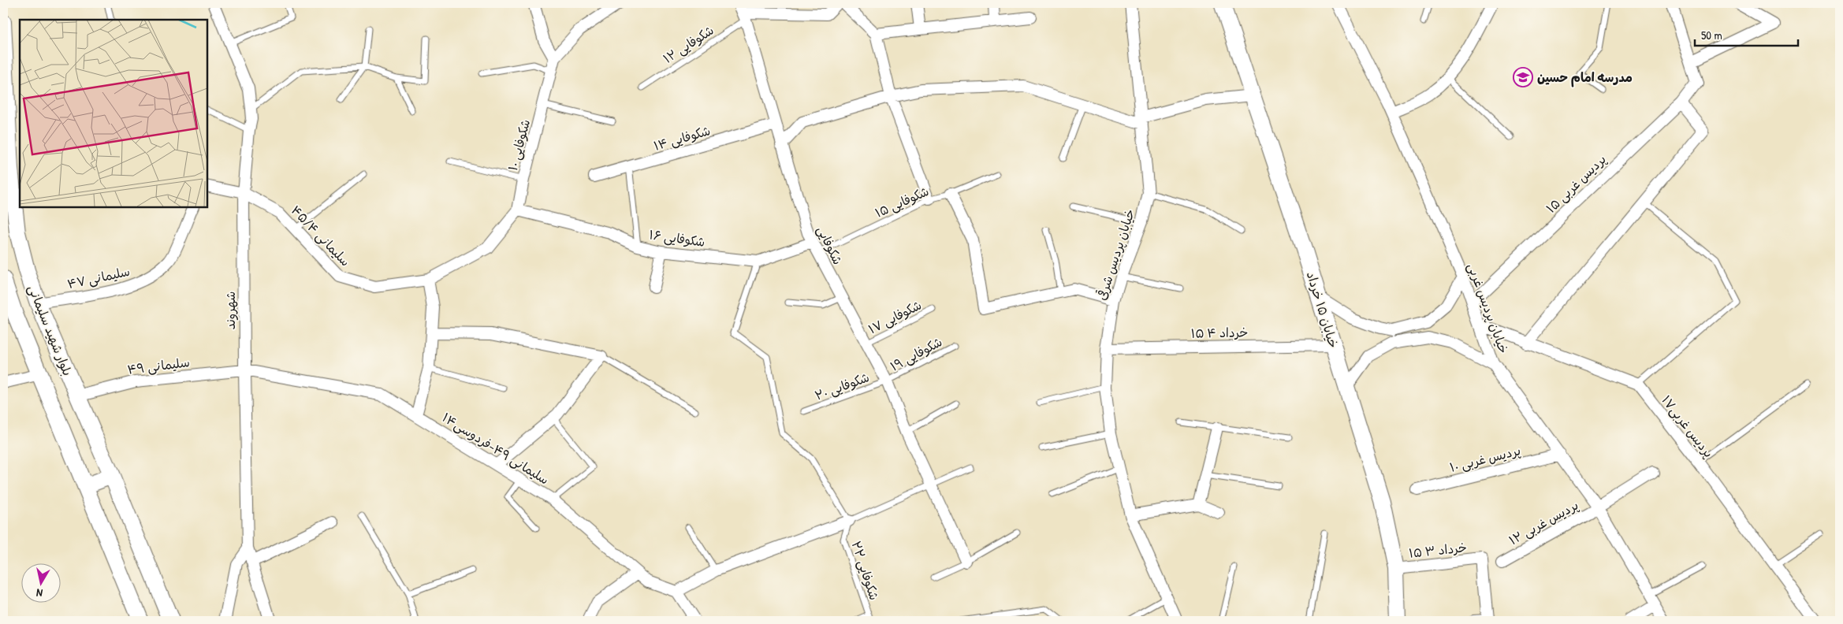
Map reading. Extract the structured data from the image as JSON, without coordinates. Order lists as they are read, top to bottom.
{
  "streets": {
    "main road": ["خیابان ۱۵ خرداد", "بلوار شهید سلیمانی"],
    "street": [
      "شکوفایی ۱۴",
      "شکوفایی ۱۰",
      "پردیس غربی ۱۵",
      "سلیمانی ۴۵/۴",
      "شکوفایی ۱۶",
      "شکوفایی",
      "خیابان پردیس شرقی",
      "سلیمانی ۴۷",
      "خیابان پردیس غربی",
      "شهروند",
      "۱۵ خرداد ۴",
      "سلیمانی ۴۹",
      "پردیس غربی۱۷",
      "سلیمانی ۴۹-فردوسی۱۴",
      "پردیس غربی ۱۰",
      "پردیس غربی ۱۲",
      "۱۵ خرداد ۳"
    ],
    "lane": [
      "شکوفایی ۱۲",
      "شکوفایی ۱۵",
      "شکوفایی ۱۷",
      "شکوفایی ۱۹",
      "شکوفایی ۲۰",
      "شکوفایی ۲۲"
    ]
  },
  "crossings": [
    ["شکوفایی ۱۲", "شکوفایی"],
    ["شکوفایی ۱۴", "شکوفایی"],
    ["شکوفایی ۱۰", "سلیمانی ۴۵/۴"],
    ["شکوفایی ۱۰", "شکوفایی ۱۶"],
    ["پردیس غربی ۱۵", "خیابان پردیس غربی"],
    ["شکوفایی ۱۵", "شکوفایی"],
    ["سلیمانی ۴۵/۴", "شهروند"],
    ["شکوفایی ۱۶", "شکوفایی"],
    ["شکوفایی", "شکوفایی ۱۷"],
    ["شکوفایی", "شکوفایی ۱۹"],
    ["شکوفایی", "شکوفایی ۲۰"],
    ["خیابان پردیس شرقی", "۱۵ خرداد ۴"],
    ["سلیمانی ۴۷", "بلوار شهید سلیمانی"],
    ["خیابان پردیس غربی", "پردیس غربی ۱۰"],
    ["خیابان پردیس غربی", "پردیس غربی ۱۲"],
    ["خیابان ۱۵ خرداد", "۱۵ خرداد ۴"],
    ["خیابان ۱۵ خرداد", "۱۵ خرداد ۳"],
    ["شهروند", "سلیمانی ۴۹"],
    ["شهروند", "سلیمانی ۴۹-فردوسی۱۴"],
    ["بلوار شهید سلیمانی", "سلیمانی ۴۹"],
    ["شکوفایی ۱۹", "شکوفایی ۲۰"],
    ["سلیمانی ۴۹", "سلیمانی ۴۹-فردوسی۱۴"]
  ],
  "places": {
    "school or university": ["مدرسه امام حسین"]
  },
  "scale_bar": "50 m",
  "north": "bottom"
}
